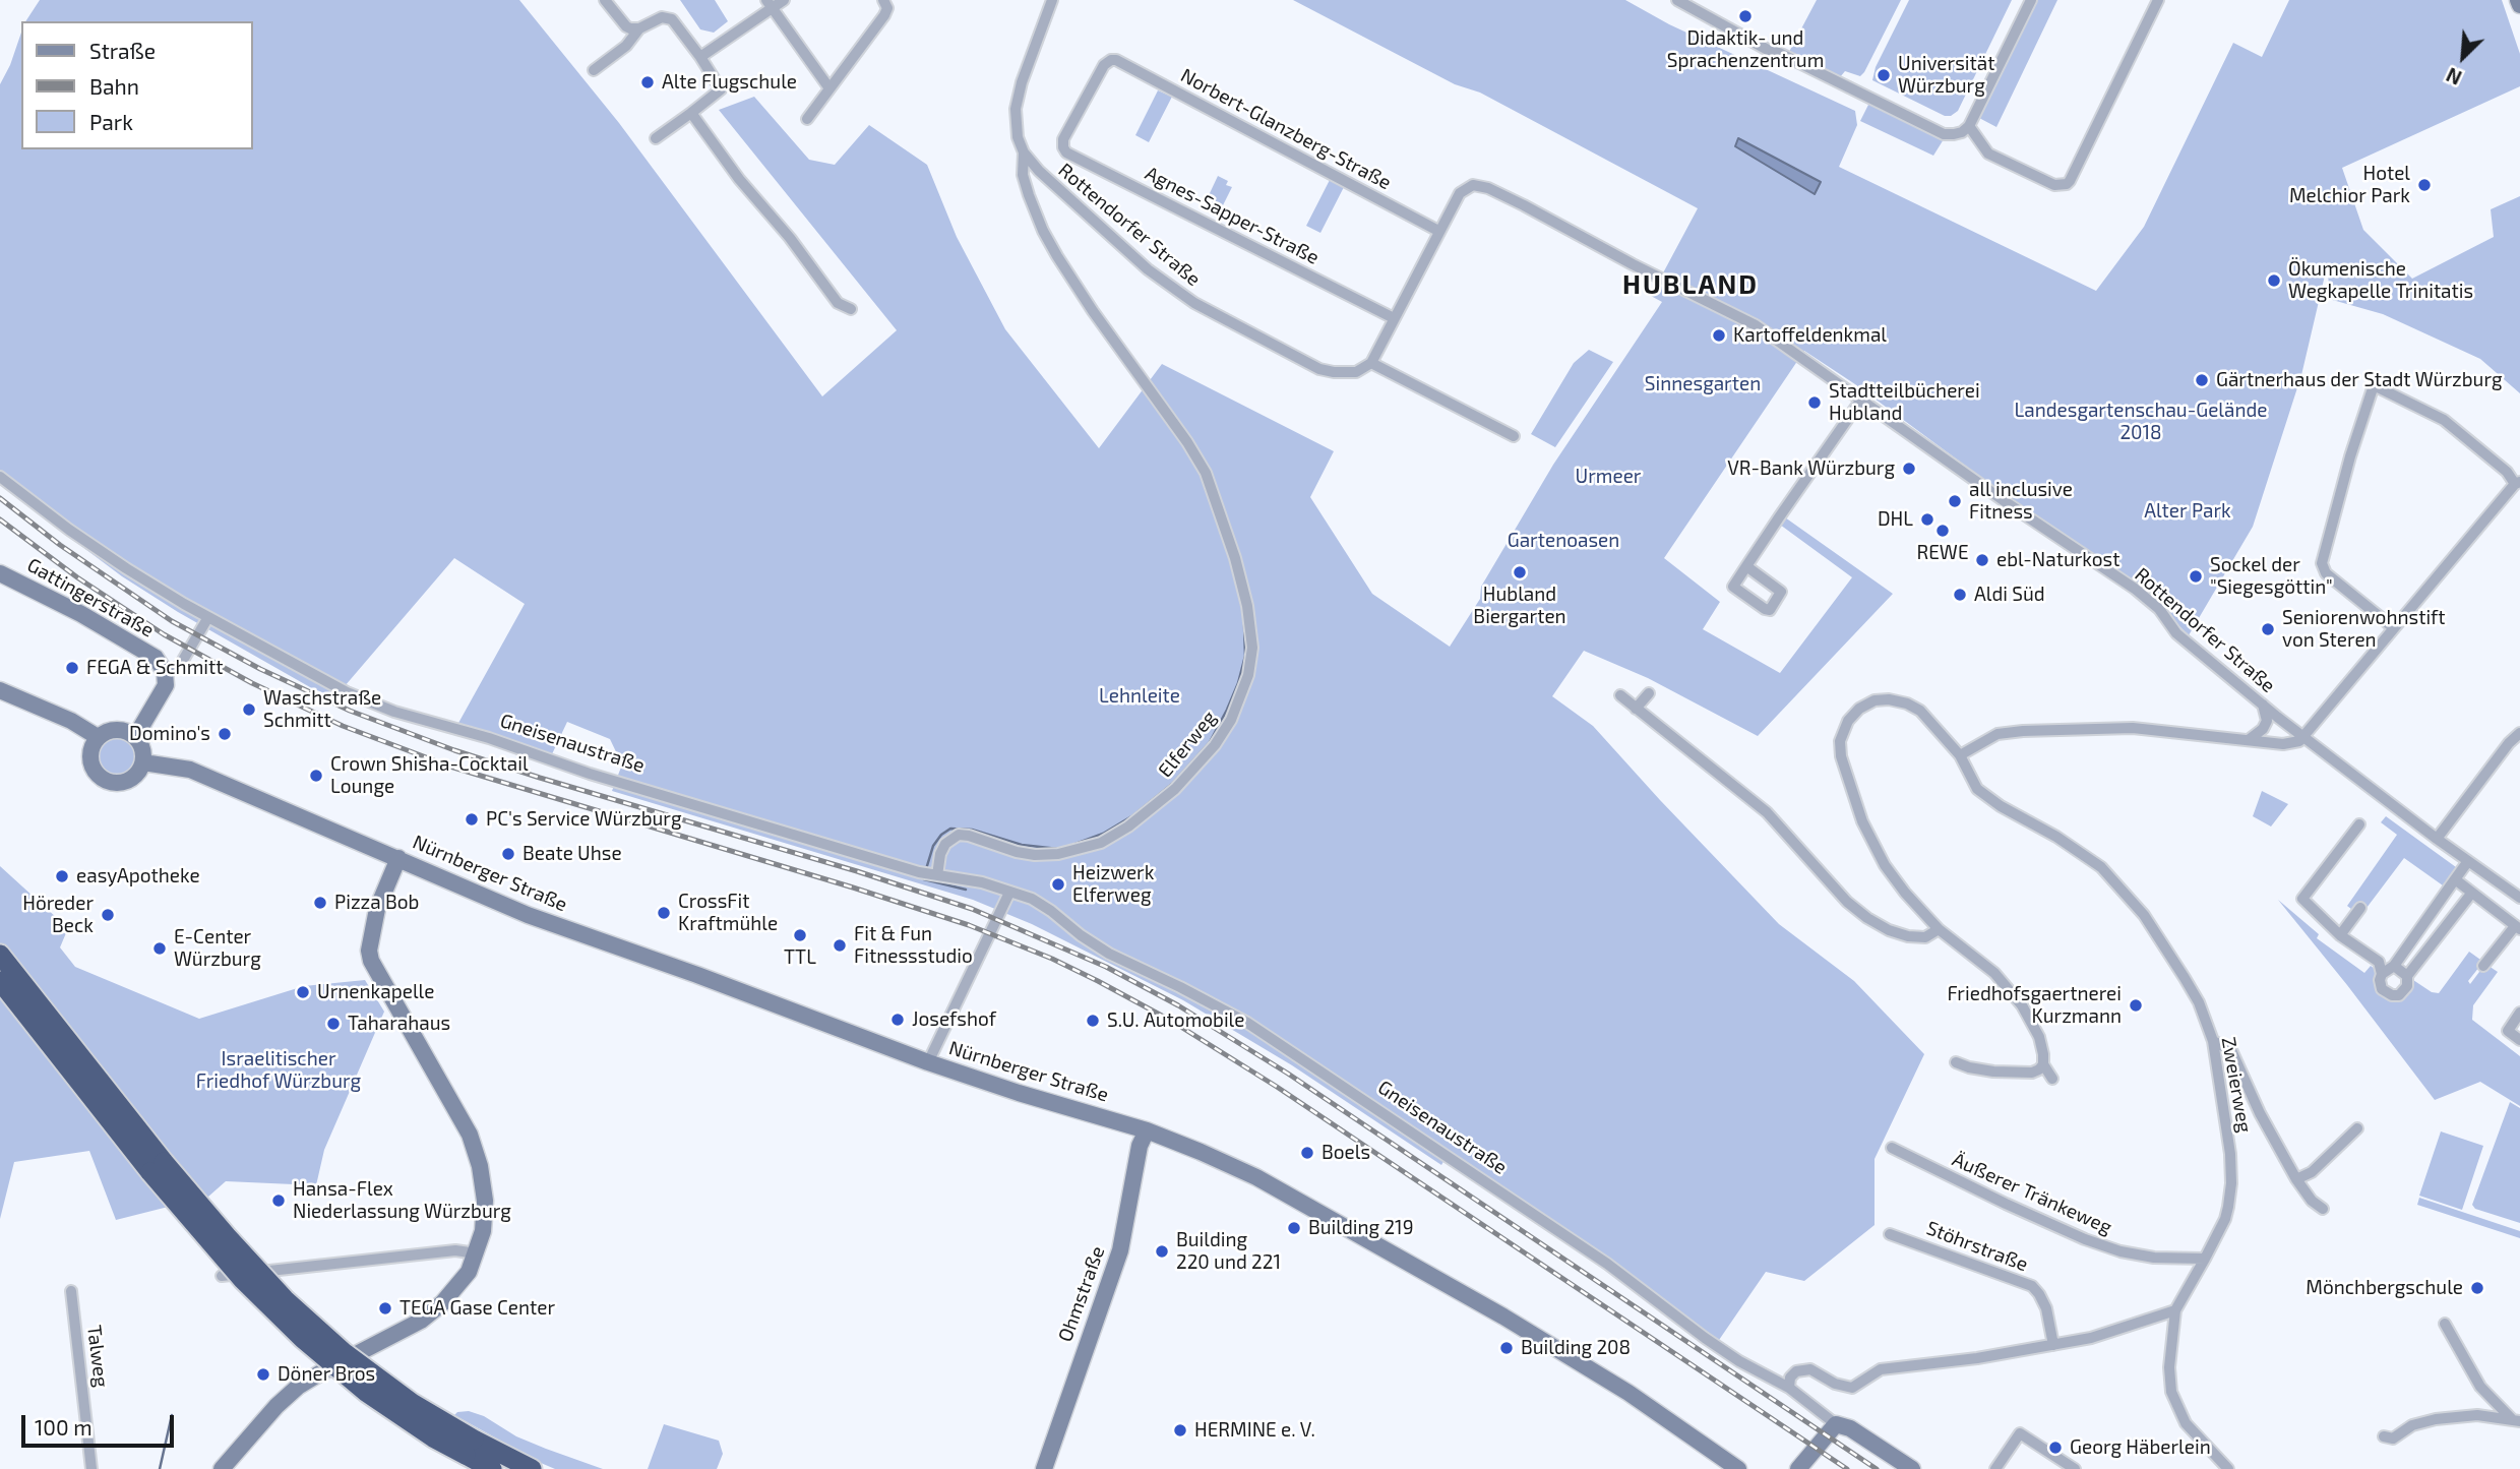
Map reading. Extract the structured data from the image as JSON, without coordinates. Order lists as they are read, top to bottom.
{
  "streets": {
    "street": [
      "Norbert-Glanzberg-Straße",
      "Agnes-Sapper-Straße",
      "Rottendorfer Straße",
      "Gattingerstraße",
      "Gneisenaustraße",
      "Elferweg",
      "Nürnberger Straße",
      "Zweierweg",
      "Äußerer Tränkeweg",
      "Stöhrstraße",
      "Ohmstraße",
      "Talweg"
    ]
  },
  "crossings": [
    ["Norbert-Glanzberg-Straße", "Agnes-Sapper-Straße"],
    ["Norbert-Glanzberg-Straße", "Rottendorfer Straße"],
    ["Rottendorfer Straße", "Elferweg"],
    ["Gneisenaustraße", "Elferweg"],
    ["Nürnberger Straße", "Ohmstraße"],
    ["Zweierweg", "Äußerer Tränkeweg"]
  ],
  "districts": ["HUBLAND"],
  "parks": [
    "Sinnesgarten",
    "Landesgartenschau-Gelände 2018",
    "Urmeer",
    "Alter Park",
    "Gartenoasen",
    "Lehnleite",
    "Israelitischer Friedhof Würzburg"
  ],
  "places": [
    "Didaktik- und Sprachenzentrum",
    "Universität Würzburg",
    "Alte Flugschule",
    "Hotel Melchior Park",
    "Ökumenische Wegkapelle Trinitatis",
    "Kartoffeldenkmal",
    "Gärtnerhaus der Stadt Würzburg",
    "Stadtteilbücherei Hubland",
    "VR-Bank Würzburg",
    "all inclusive Fitness",
    "DHL",
    "REWE",
    "ebl-Naturkost",
    "Hubland Biergarten",
    "Sockel der \"Siegesgöttin\"",
    "Aldi Süd",
    "Seniorenwohnstift von Steren",
    "FEGA & Schmitt",
    "Waschstraße Schmitt",
    "Domino's",
    "Crown Shisha-Cocktail Lounge",
    "PC's Service Würzburg",
    "Beate Uhse",
    "easyApotheke",
    "Heizwerk Elferweg",
    "Pizza Bob",
    "CrossFit Kraftmühle",
    "Höreder Beck",
    "TTL",
    "Fit & Fun Fitnessstudio",
    "E-Center Würzburg",
    "Urnenkapelle",
    "Friedhofsgaertnerei Kurzmann",
    "Josefshof",
    "S.U. Automobile",
    "Taharahaus",
    "Boels",
    "Hansa-Flex Niederlassung Würzburg",
    "Building 219",
    "Building 220 und 221",
    "Mönchbergschule",
    "TEGA Gase Center",
    "Building 208",
    "Döner Bros",
    "HERMINE e. V.",
    "Georg Häberlein"
  ],
  "legend": ["Straße", "Bahn", "Park"],
  "scale_bar": "100 m",
  "north": "bottom left"
}
